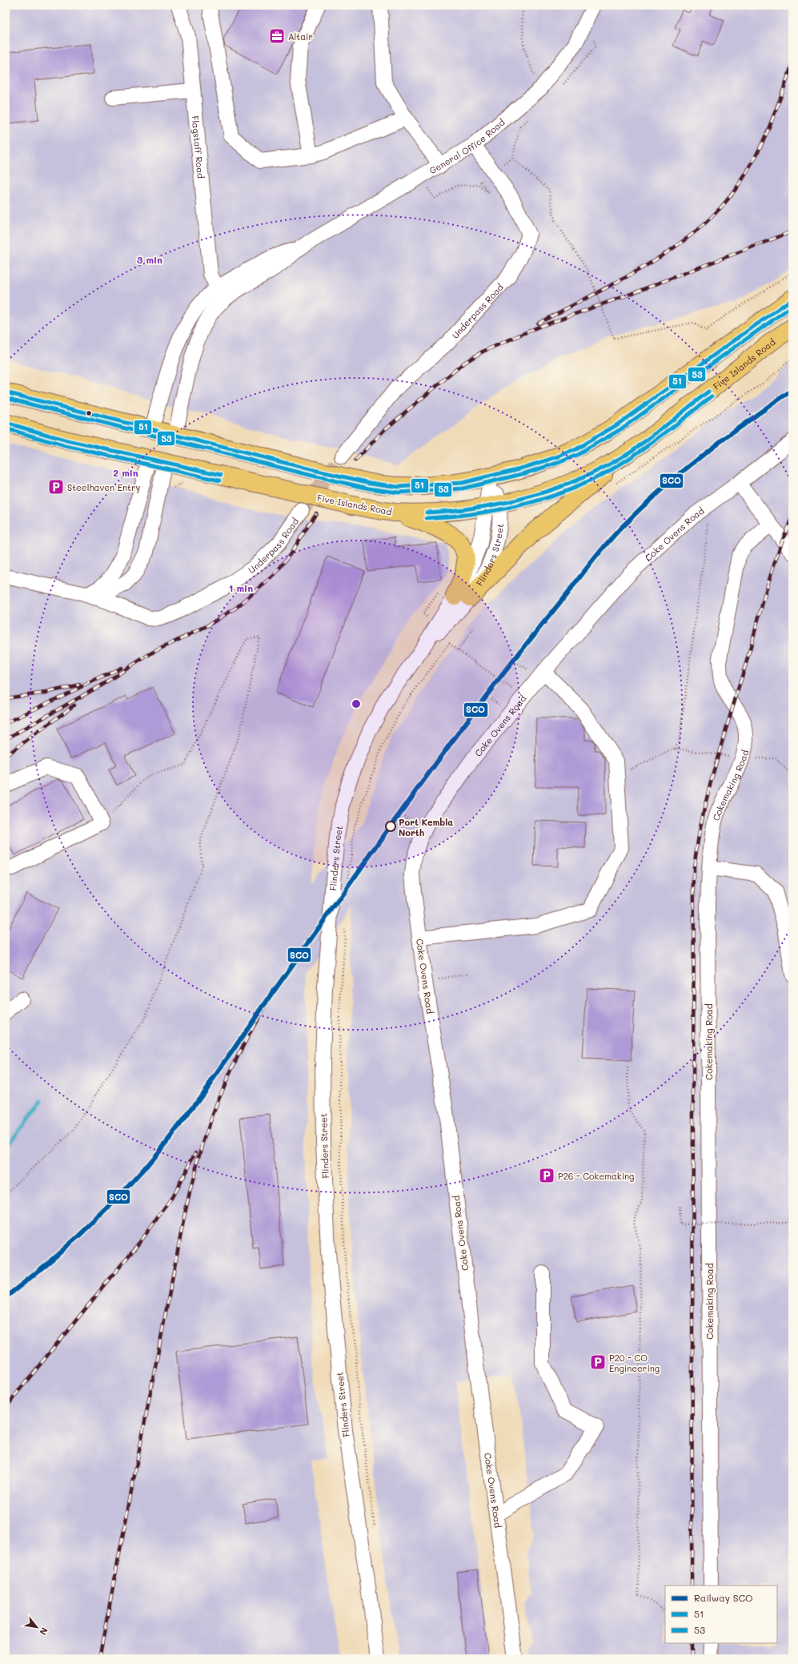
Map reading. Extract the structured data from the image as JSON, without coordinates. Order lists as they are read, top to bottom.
{
  "streets": {
    "main road": ["Five Islands Road"],
    "street": [
      "General Office Road",
      "Flagstaff Road",
      "Underpass Road",
      "Coke Ovens Road",
      "Flinders Street",
      "Cokemaking Road"
    ]
  },
  "crossings": [
    ["General Office Road", "Flagstaff Road"],
    ["General Office Road", "Underpass Road"],
    ["Underpass Road", "Five Islands Road"],
    ["Five Islands Road", "Flinders Street"]
  ],
  "places": {
    "office": ["Altair"],
    "parking": ["Steelhaven Entry", "P26 - Cokemaking", "P20 - CO Engineering"],
    "other": ["Port Kembla North"]
  },
  "lines": ["transit line 51", "transit line 53", "rail line SCO"],
  "legend": ["Railway SCO", "51", "53"],
  "north": "bottom right",
  "rings": ["3 min", "2 min", "1 min"]
}
